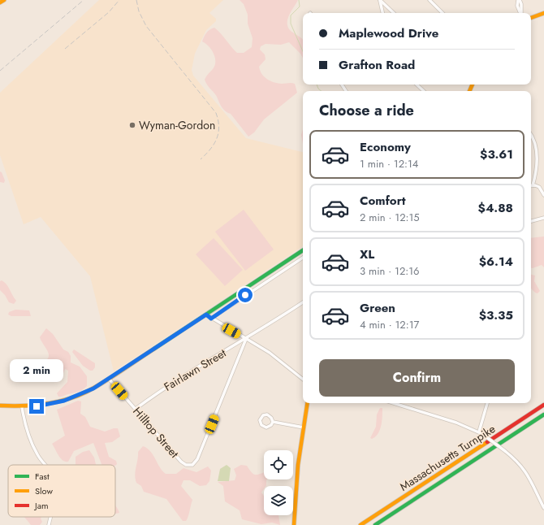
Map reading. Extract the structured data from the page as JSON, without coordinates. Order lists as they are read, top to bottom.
{
  "streets": {
    "main road": ["Massachusetts Turnpike"],
    "street": ["Fairlawn Street", "Hilltop Street"]
  },
  "crossings": [
    ["Fairlawn Street", "Hilltop Street"]
  ],
  "places": ["Wyman-Gordon"],
  "legend": ["Fast", "Slow", "Jam"],
  "page": {
    "banner": ["Maplewood Drive", "Grafton Road"],
    "heading": "Choose a ride",
    "list": [
      {
        "name": "Economy",
        "note": "1 min · 12:14",
        "value": "$3.61"
      },
      {
        "name": "Comfort",
        "note": "2 min · 12:15",
        "value": "$4.88"
      },
      {
        "name": "XL",
        "note": "3 min · 12:16",
        "value": "$6.14"
      },
      {
        "name": "Green",
        "note": "4 min · 12:17",
        "value": "$3.35"
      }
    ],
    "buttons": "Confirm",
    "bubble": "2 min"
  }
}
